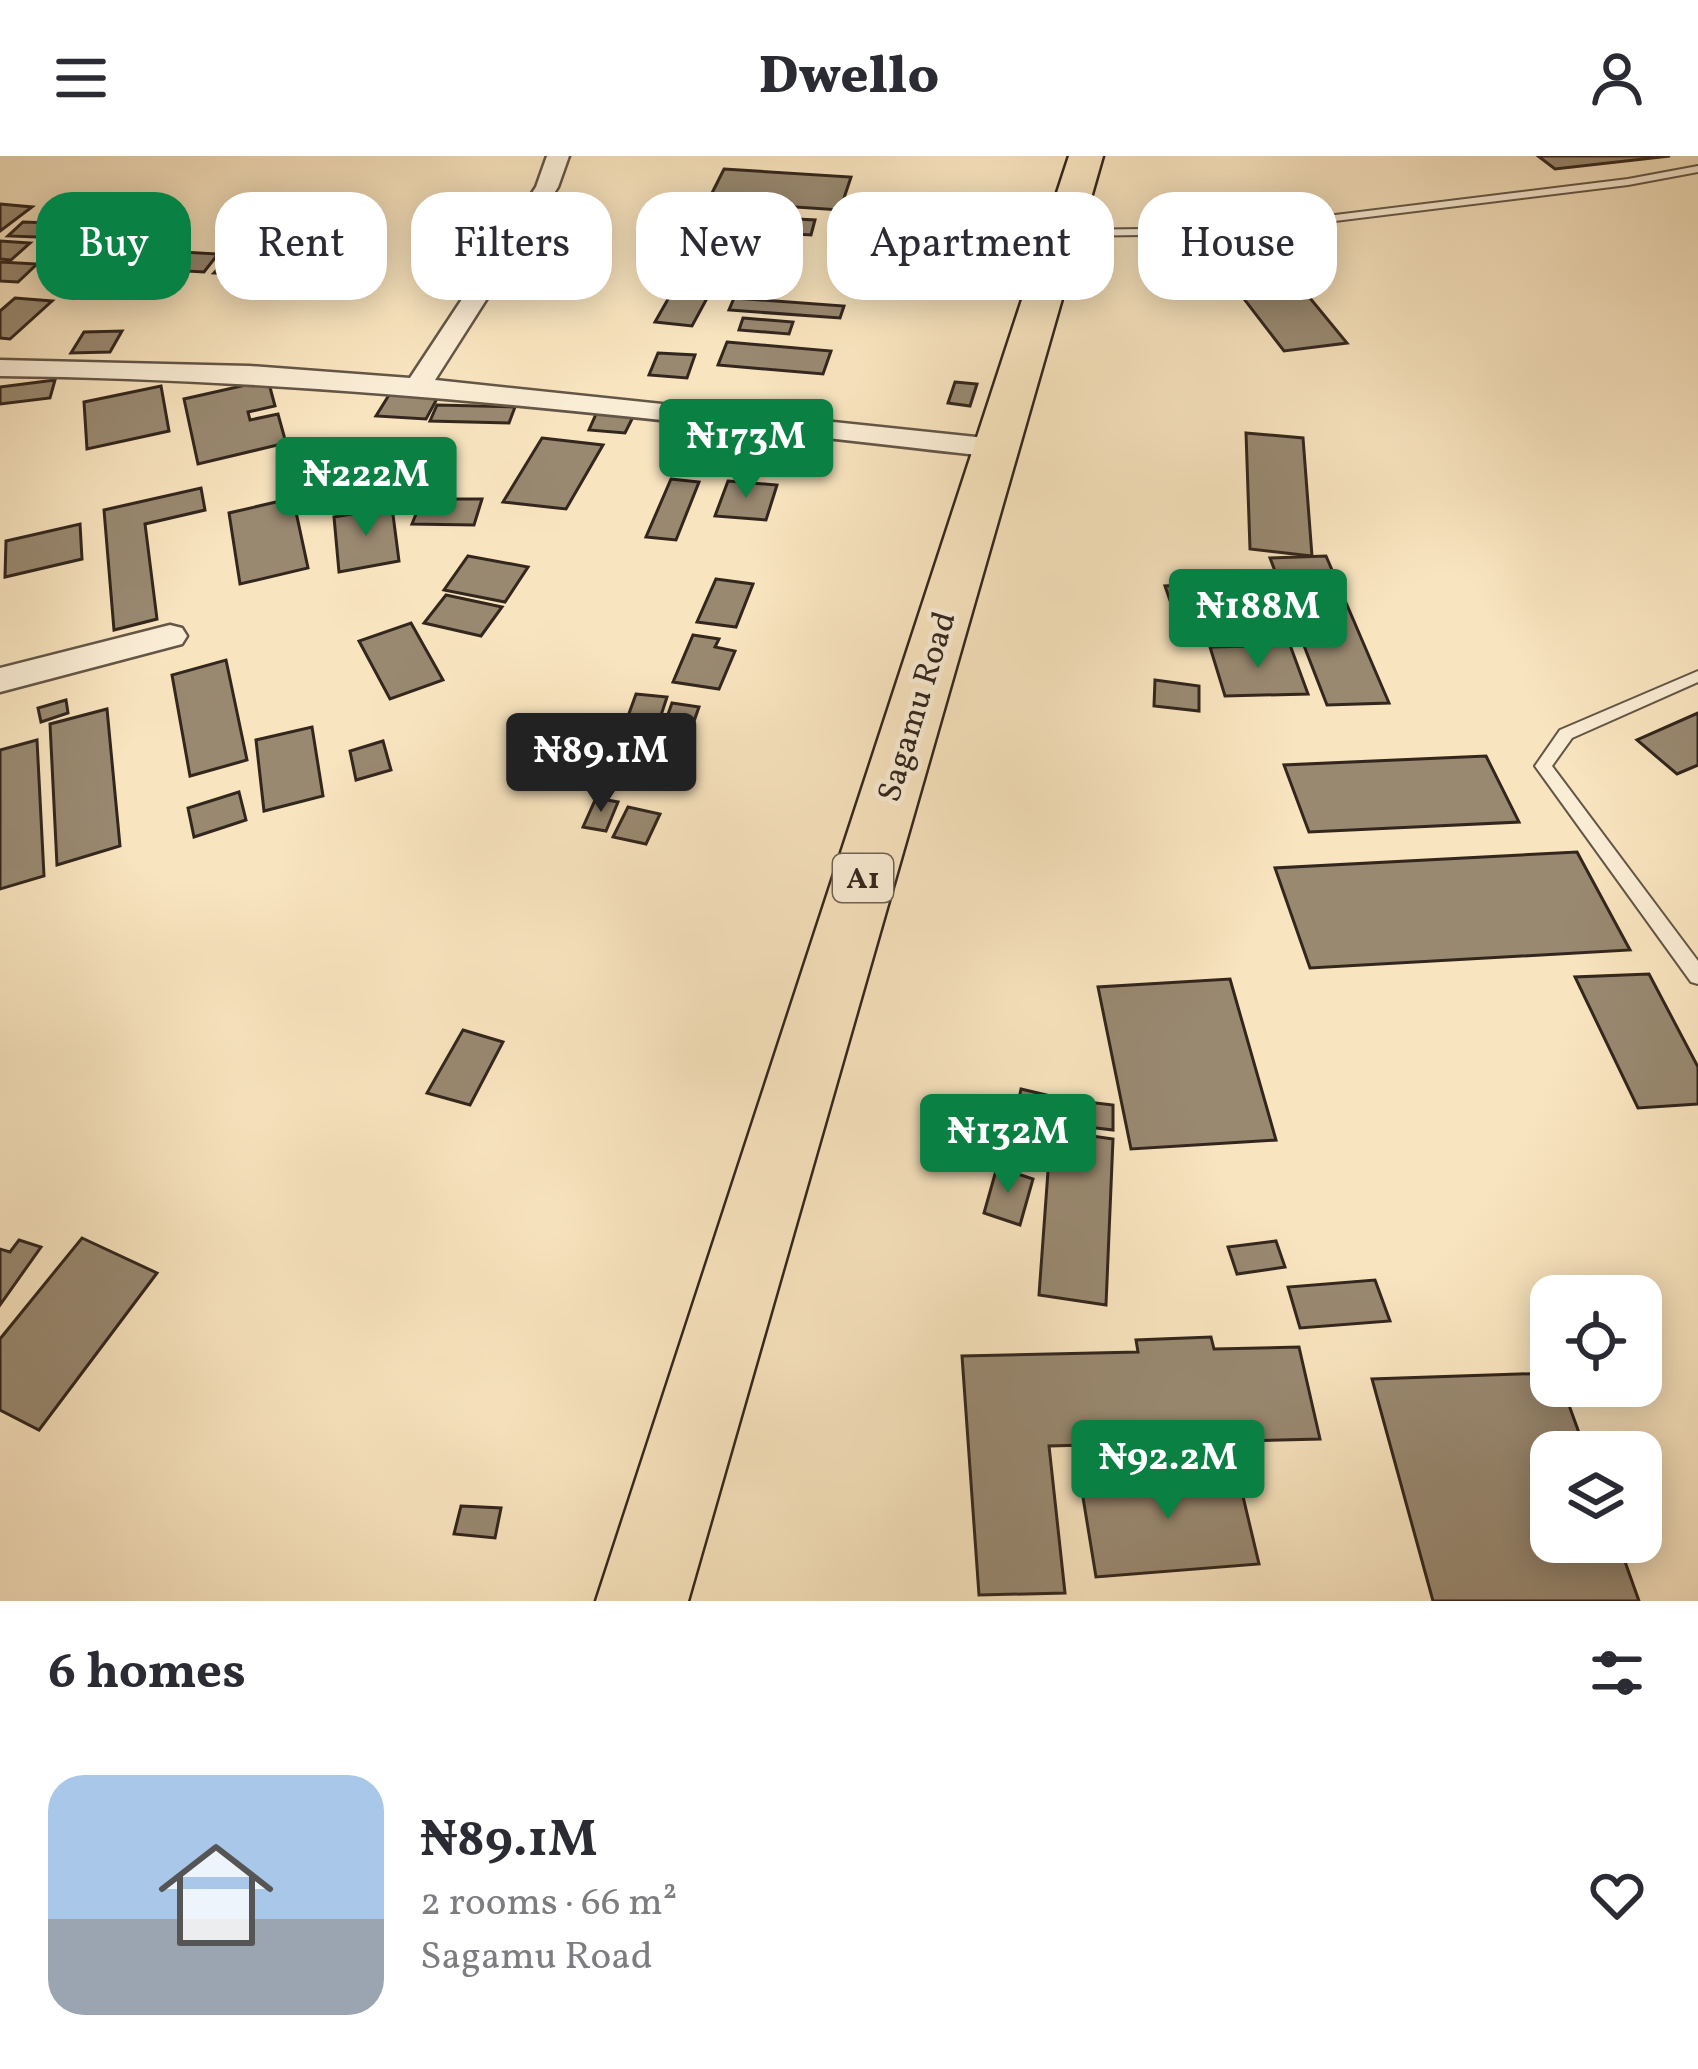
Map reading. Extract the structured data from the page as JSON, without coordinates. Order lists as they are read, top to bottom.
{
  "streets": {
    "highway": ["Sagamu Road", "A1"]
  },
  "page": {
    "header": "Dwello",
    "chip": [
      "Buy",
      "Rent",
      "Filters",
      "New",
      "Apartment",
      "House"
    ],
    "price": [
      "₦173M",
      "₦222M",
      "₦188M",
      "₦89.1M",
      "₦132M",
      "₦92.2M"
    ],
    "heading": "6 homes",
    "list": [
      {
        "name": "₦89.1M",
        "note": "2 rooms · 66 m² · Sagamu Road"
      }
    ]
  }
}
